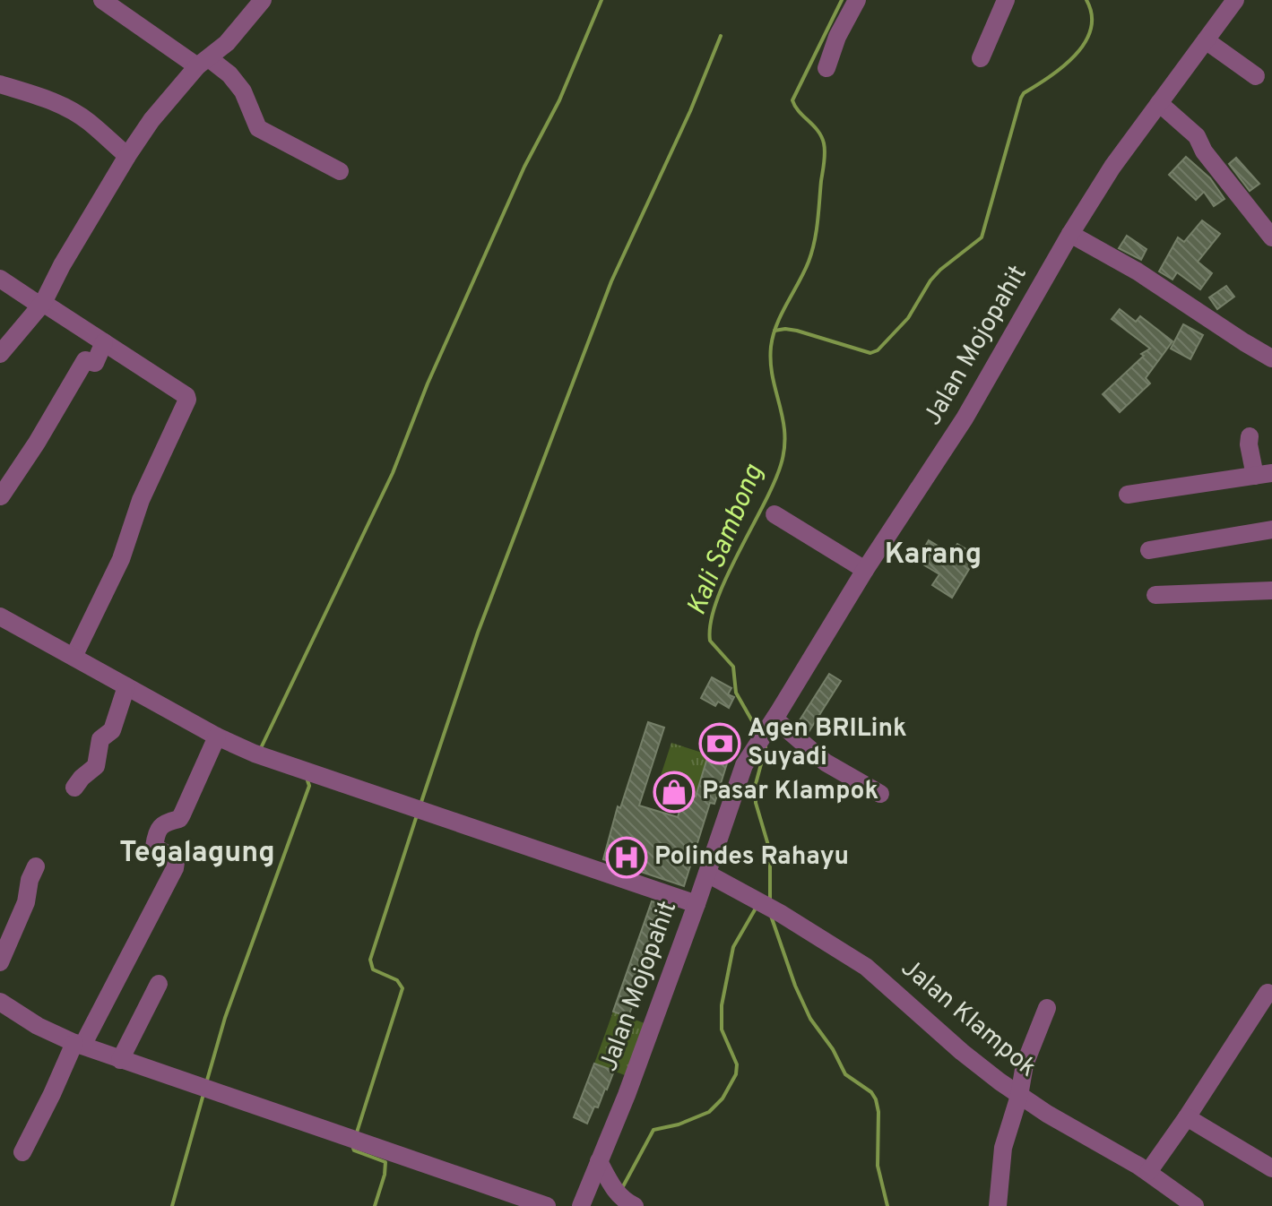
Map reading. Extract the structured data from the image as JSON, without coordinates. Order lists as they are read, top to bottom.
{
  "streets": {
    "street": ["Jalan Mojopahit", "Jalan Klampok"]
  },
  "crossings": [
    ["Jalan Mojopahit", "Jalan Klampok"]
  ],
  "districts": ["Karang", "Tegalagung"],
  "water": ["Kali Sambong"],
  "places": {
    "bank": ["Agen BRILink Suyadi"],
    "shop": ["Pasar Klampok"],
    "hospital": ["Polindes Rahayu"]
  }
}
